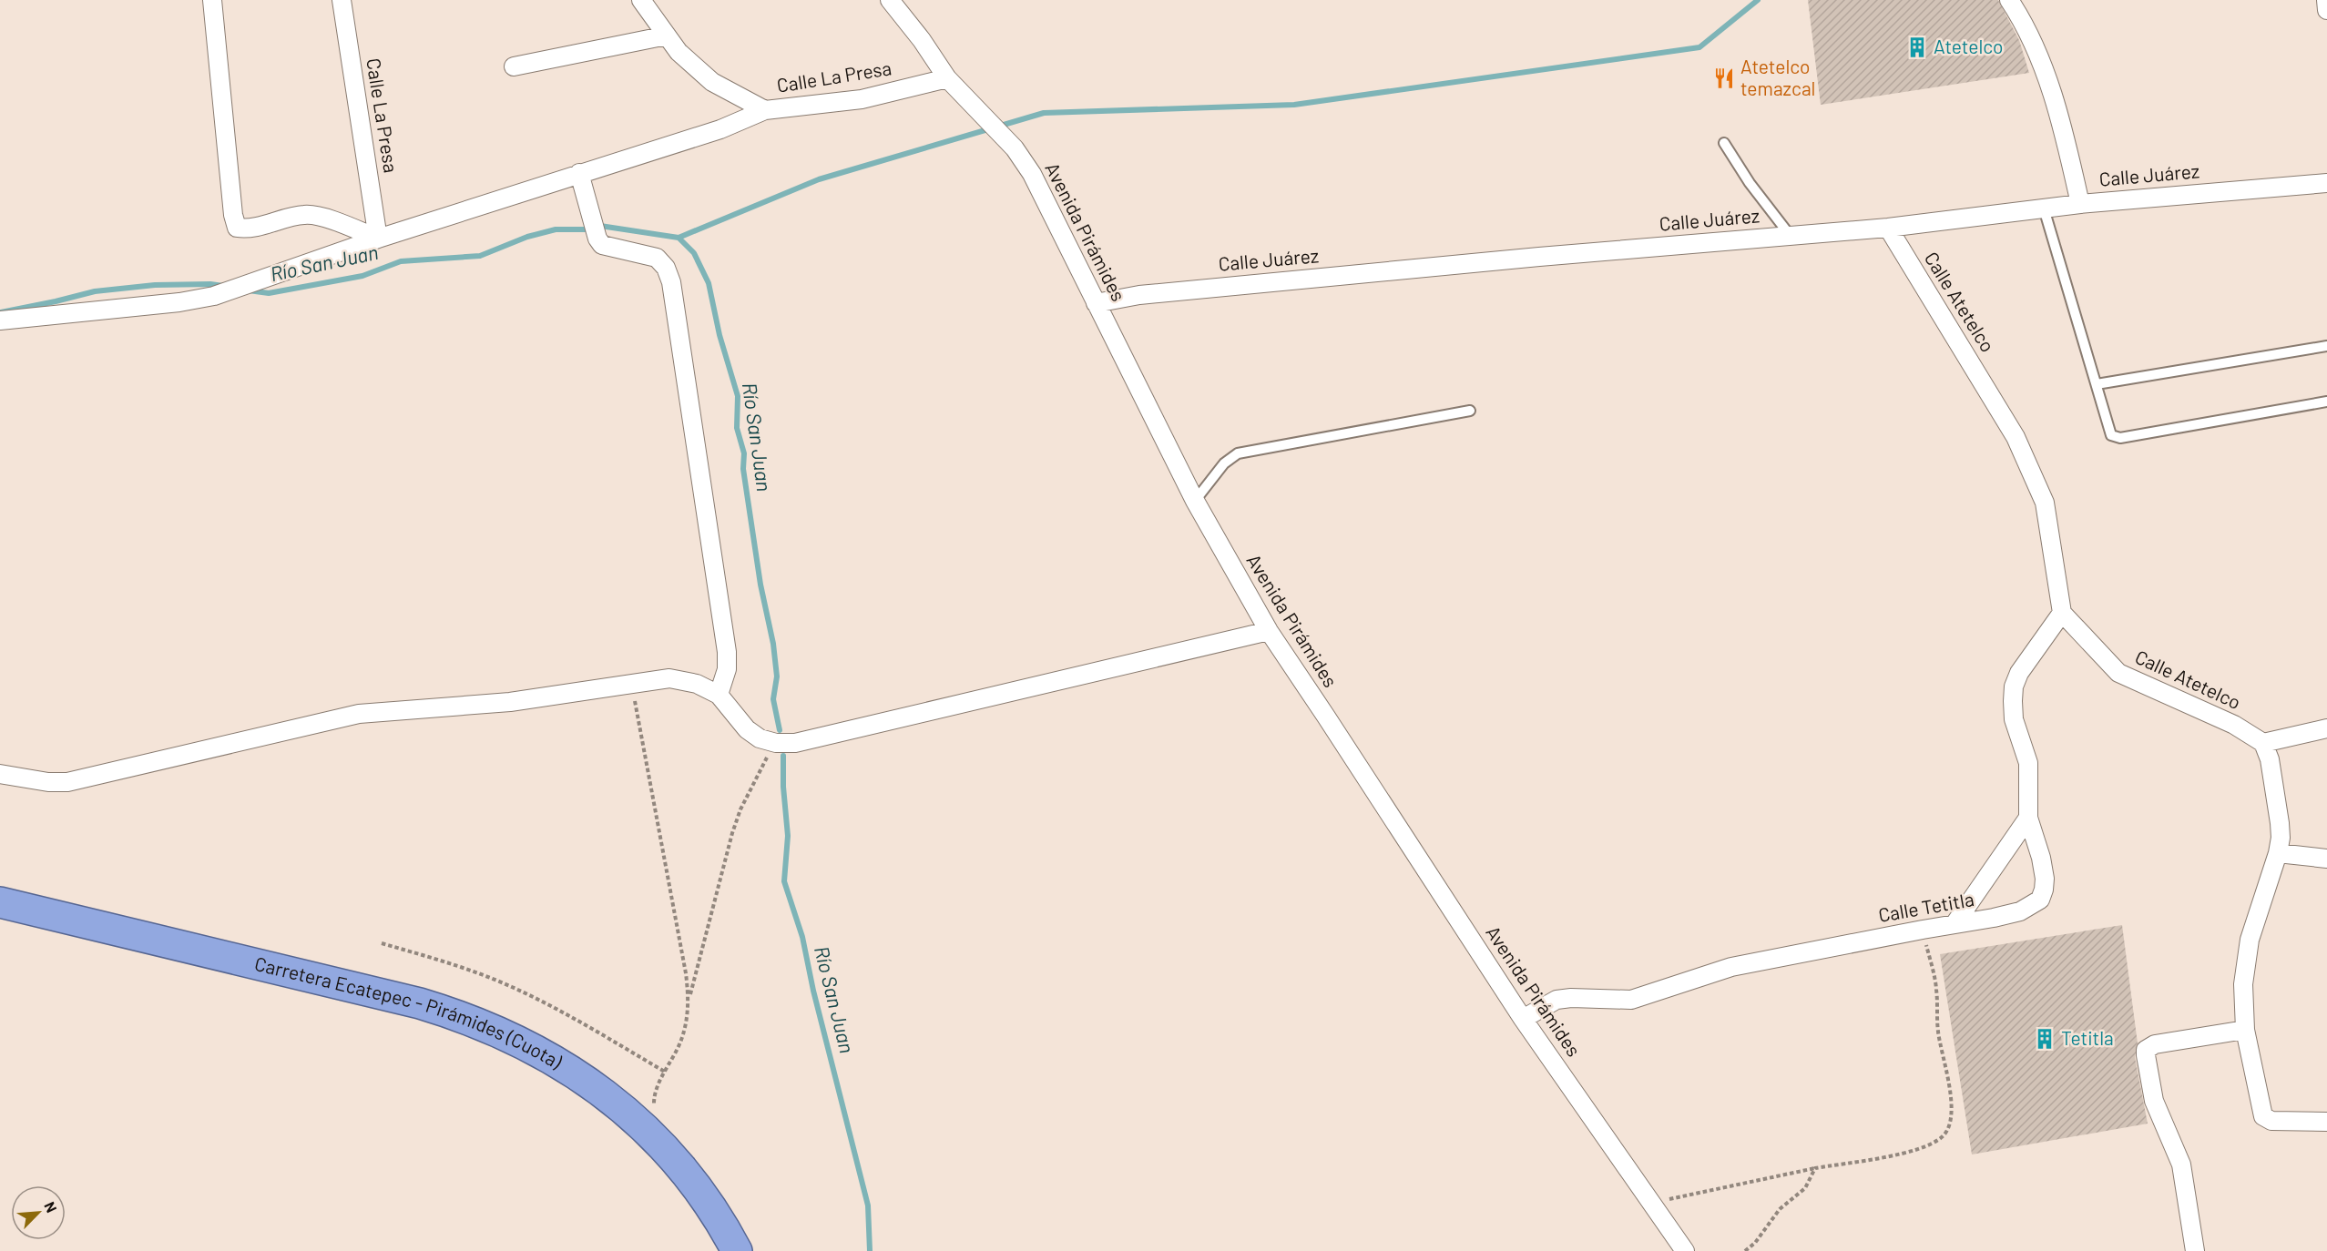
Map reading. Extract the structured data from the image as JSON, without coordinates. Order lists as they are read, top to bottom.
{
  "streets": {
    "highway": ["Carretera Ecatepec - Pirámides (Cuota)"],
    "street": [
      "Calle La Presa",
      "Calle Juárez",
      "Avenida Pirámides",
      "Calle Atetelco",
      "Calle Tetitla"
    ]
  },
  "crossings": [
    ["Calle La Presa", "Avenida Pirámides"],
    ["Calle Juárez", "Avenida Pirámides"],
    ["Calle Juárez", "Calle Atetelco"],
    ["Avenida Pirámides", "Calle Tetitla"],
    ["Calle Atetelco", "Calle Tetitla"]
  ],
  "water": ["Río San Juan"],
  "places": {
    "building": ["Atetelco", "Tetitla"],
    "restaurant": ["Atetelco temazcal"]
  },
  "north": "top right"
}
